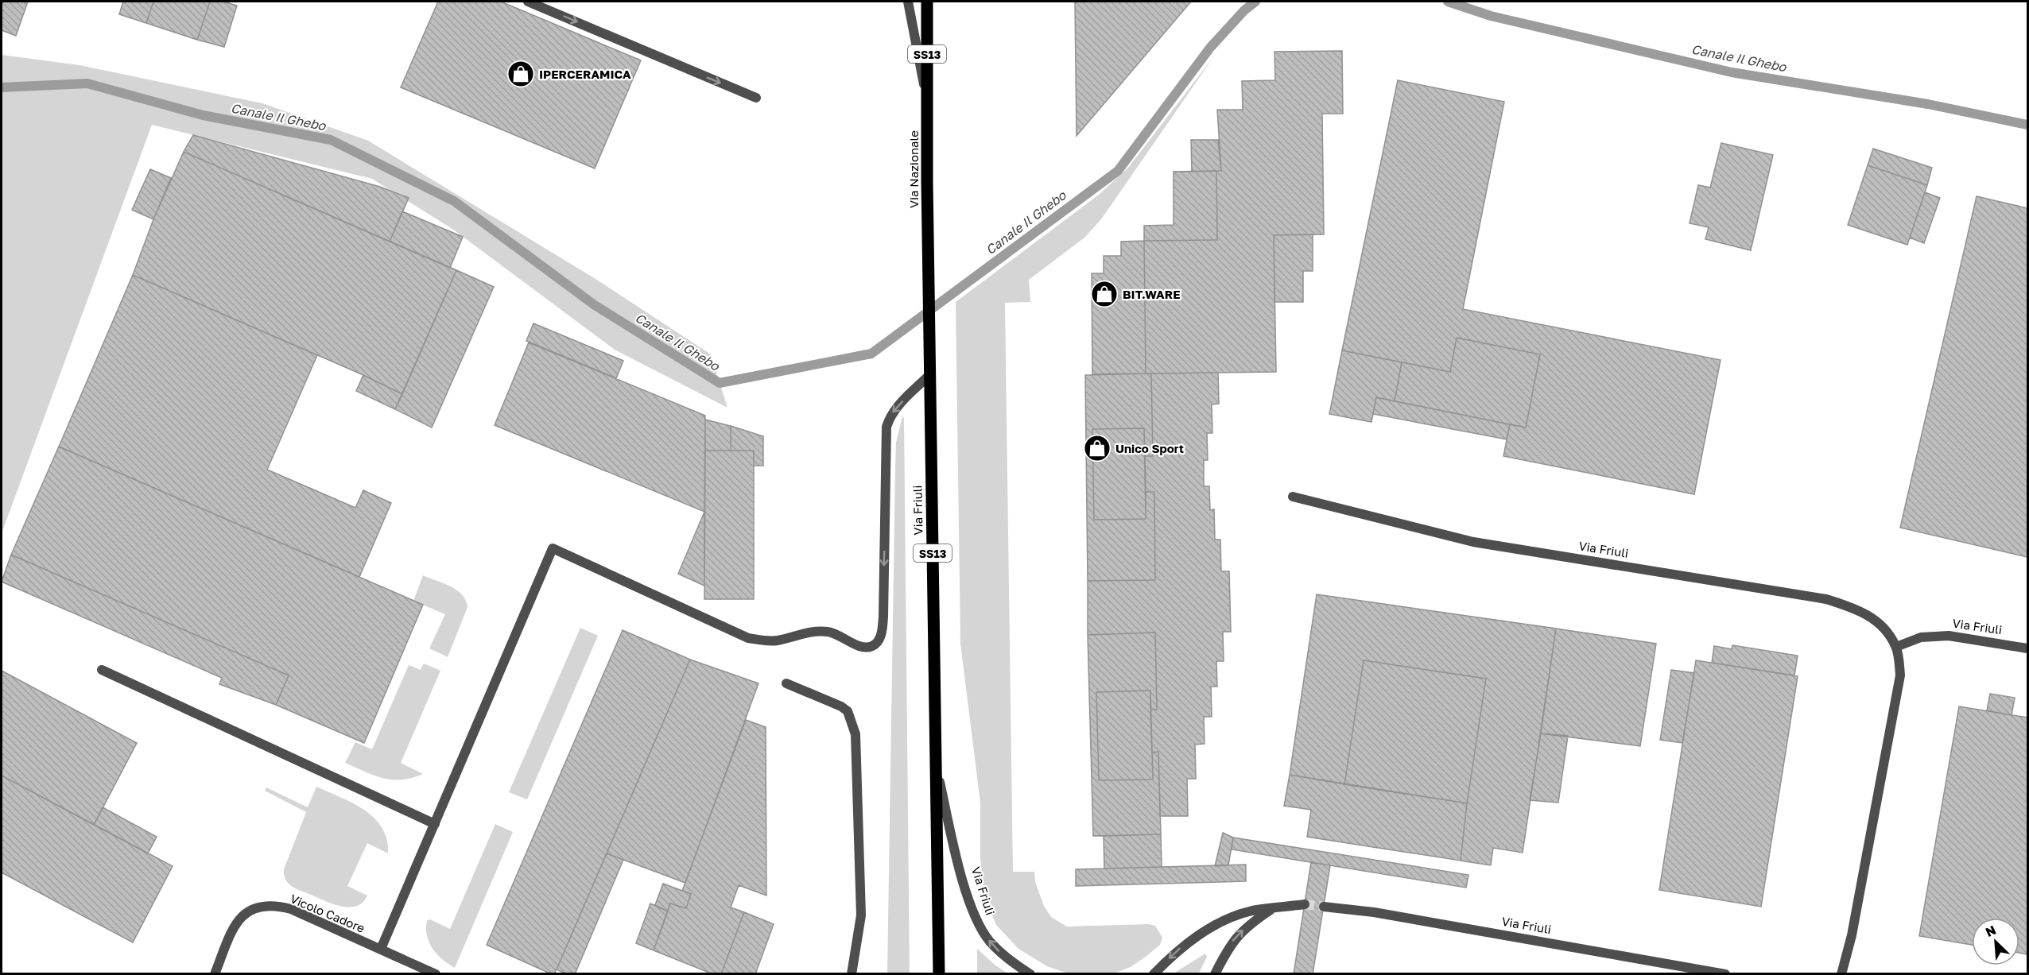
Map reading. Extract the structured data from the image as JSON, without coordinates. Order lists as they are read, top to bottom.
{
  "streets": {
    "main road": ["SS13", "Via Nazionale", "Via Friuli"],
    "street": ["Vicolo Cadore"]
  },
  "crossings": [
    ["Via Nazionale", "Via Friuli"]
  ],
  "water": ["Canale Il Ghebo"],
  "places": {
    "shop": ["IPERCERAMICA", "BIT.WARE", "Unico Sport"]
  },
  "north": "top left"
}
